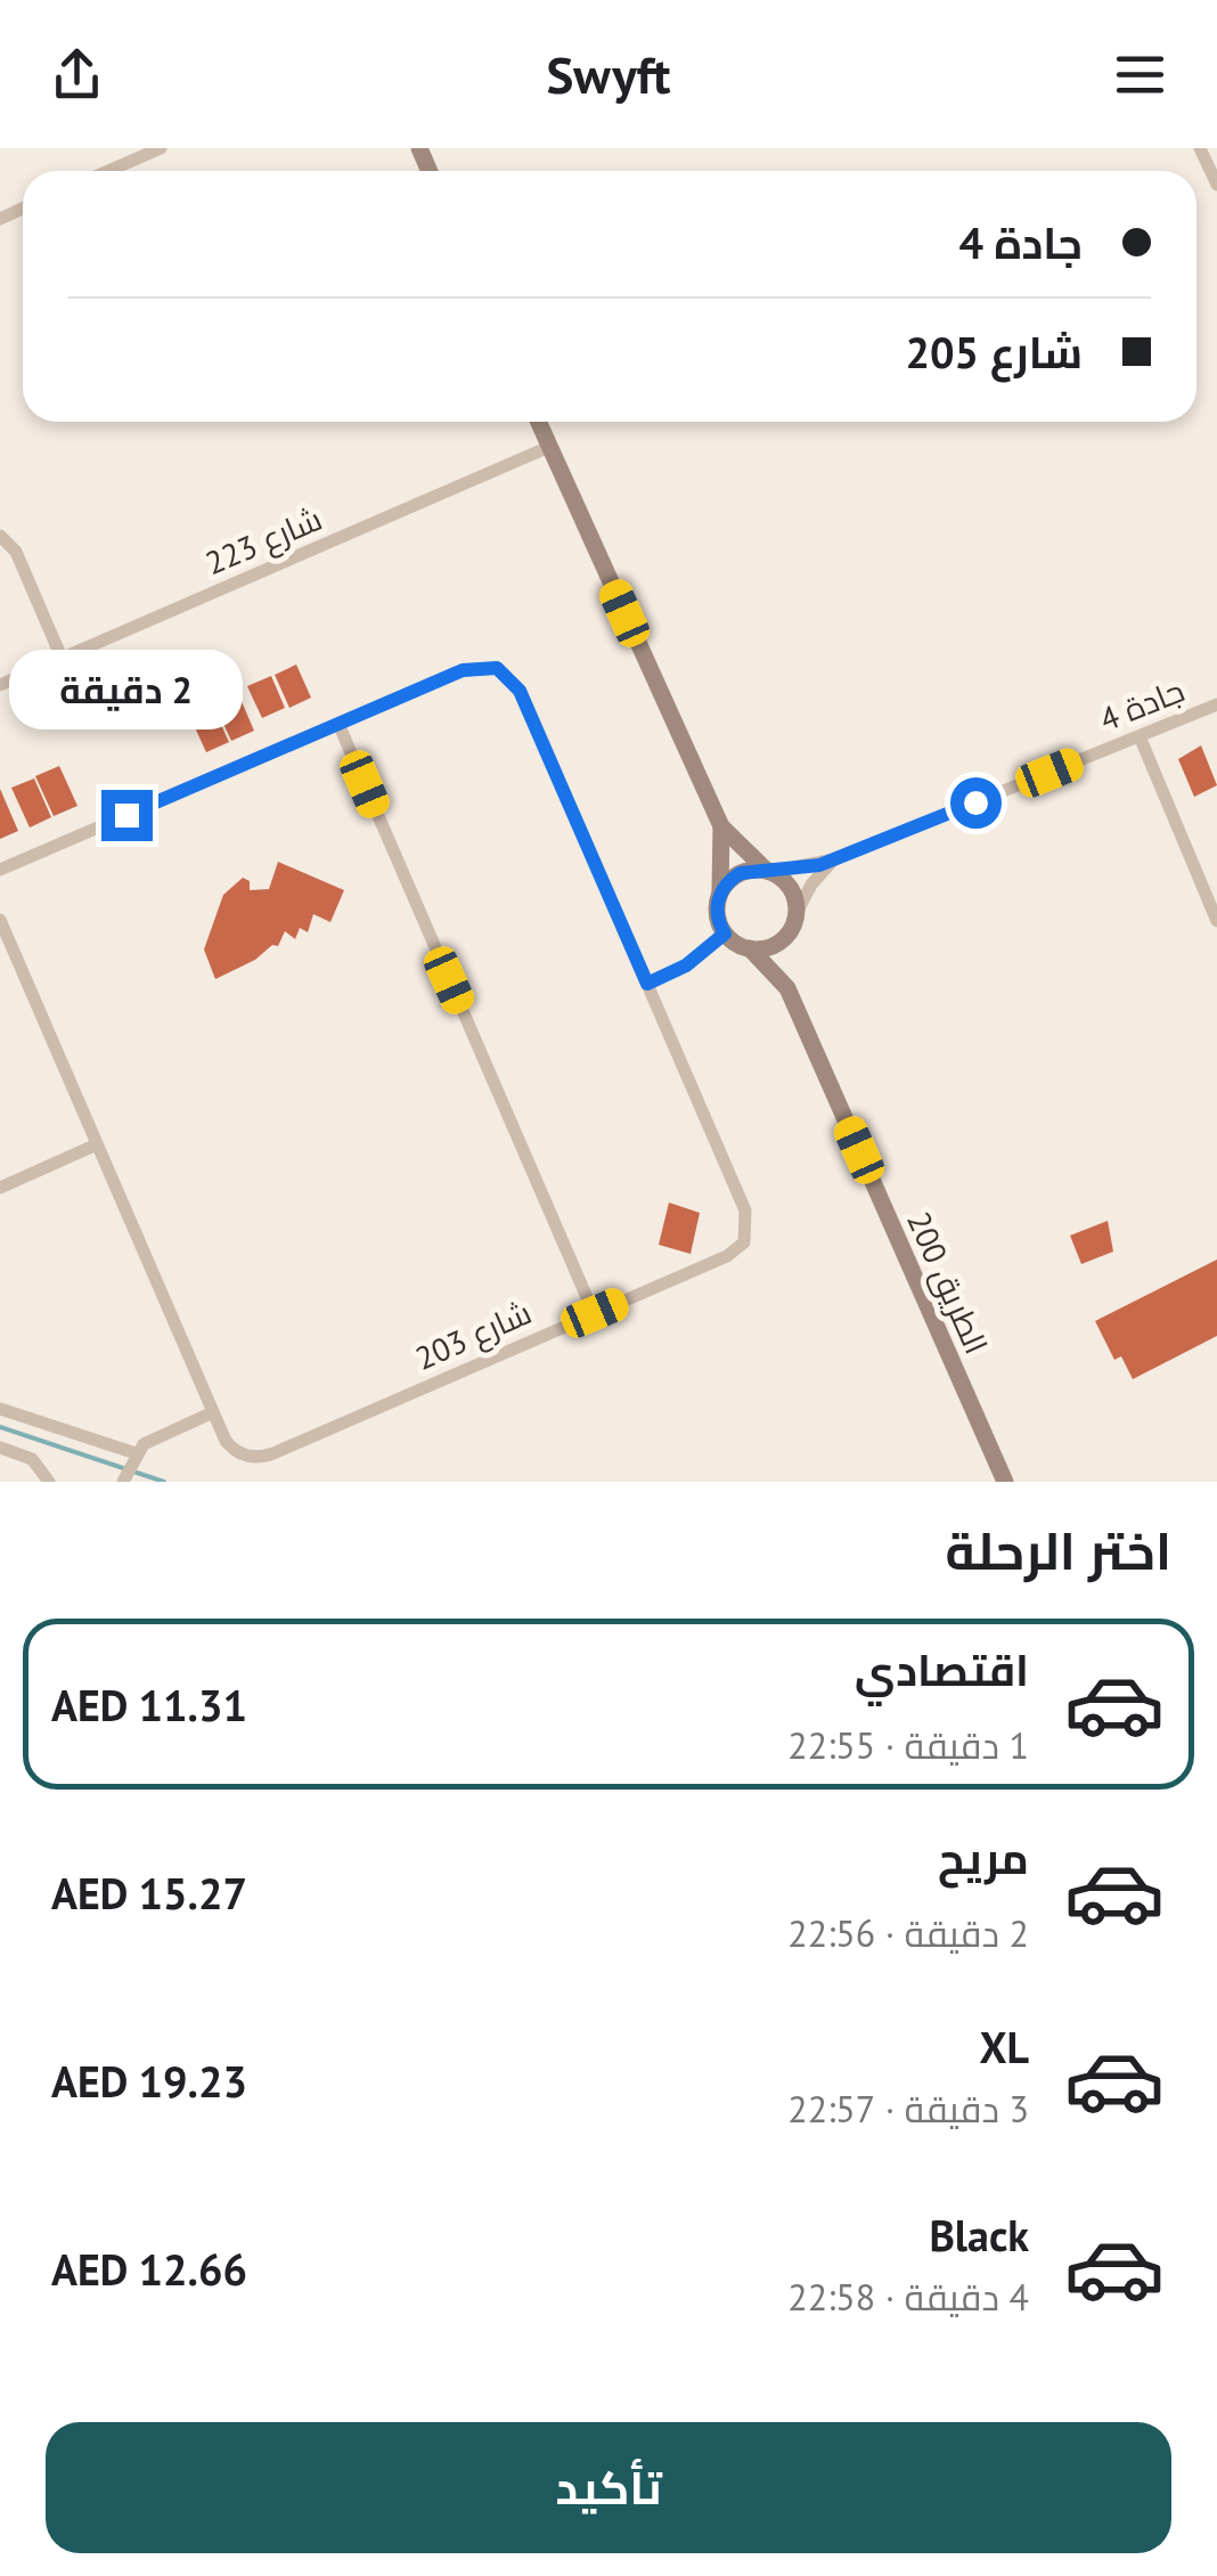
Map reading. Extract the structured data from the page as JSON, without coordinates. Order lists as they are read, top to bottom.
{
  "streets": {
    "main road": ["الطريق 200"],
    "street": ["شارع 223", "جادة 4", "شارع 203"]
  },
  "crossings": [
    ["جادة 4", "الطريق 200"]
  ],
  "page": {
    "header": "Swyft",
    "banner": ["جادة 4", "شارع 205"],
    "bubble": "2 دقيقة",
    "heading": "اختر الرحلة",
    "list": [
      {
        "name": "اقتصادي",
        "note": "1 دقيقة · 22:55",
        "value": "AED 11.31"
      },
      {
        "name": "مريح",
        "note": "2 دقيقة · 22:56",
        "value": "AED 15.27"
      },
      {
        "name": "XL",
        "note": "3 دقيقة · 22:57",
        "value": "AED 19.23"
      },
      {
        "name": "Black",
        "note": "4 دقيقة · 22:58",
        "value": "AED 12.66"
      }
    ],
    "buttons": "تأكيد"
  }
}
